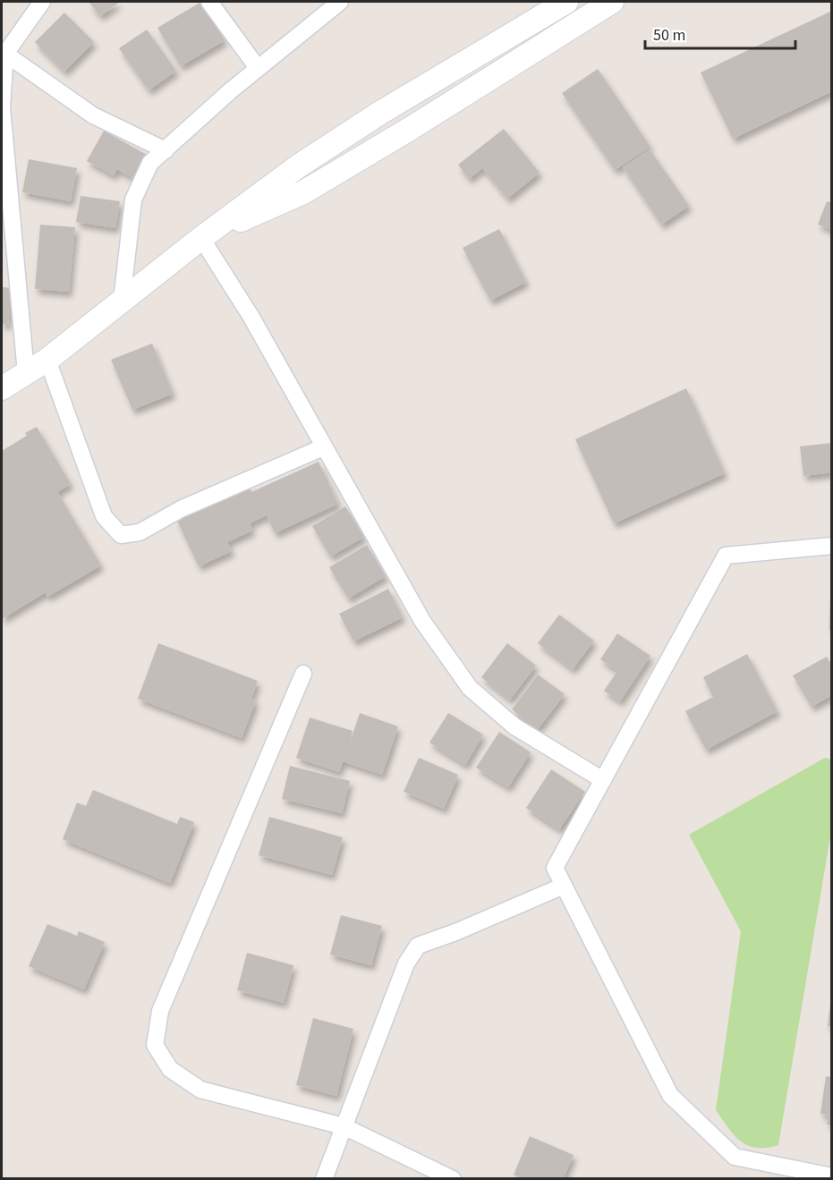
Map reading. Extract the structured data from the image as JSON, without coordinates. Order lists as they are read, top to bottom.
{
  "scale_bar": "50 m"
}
